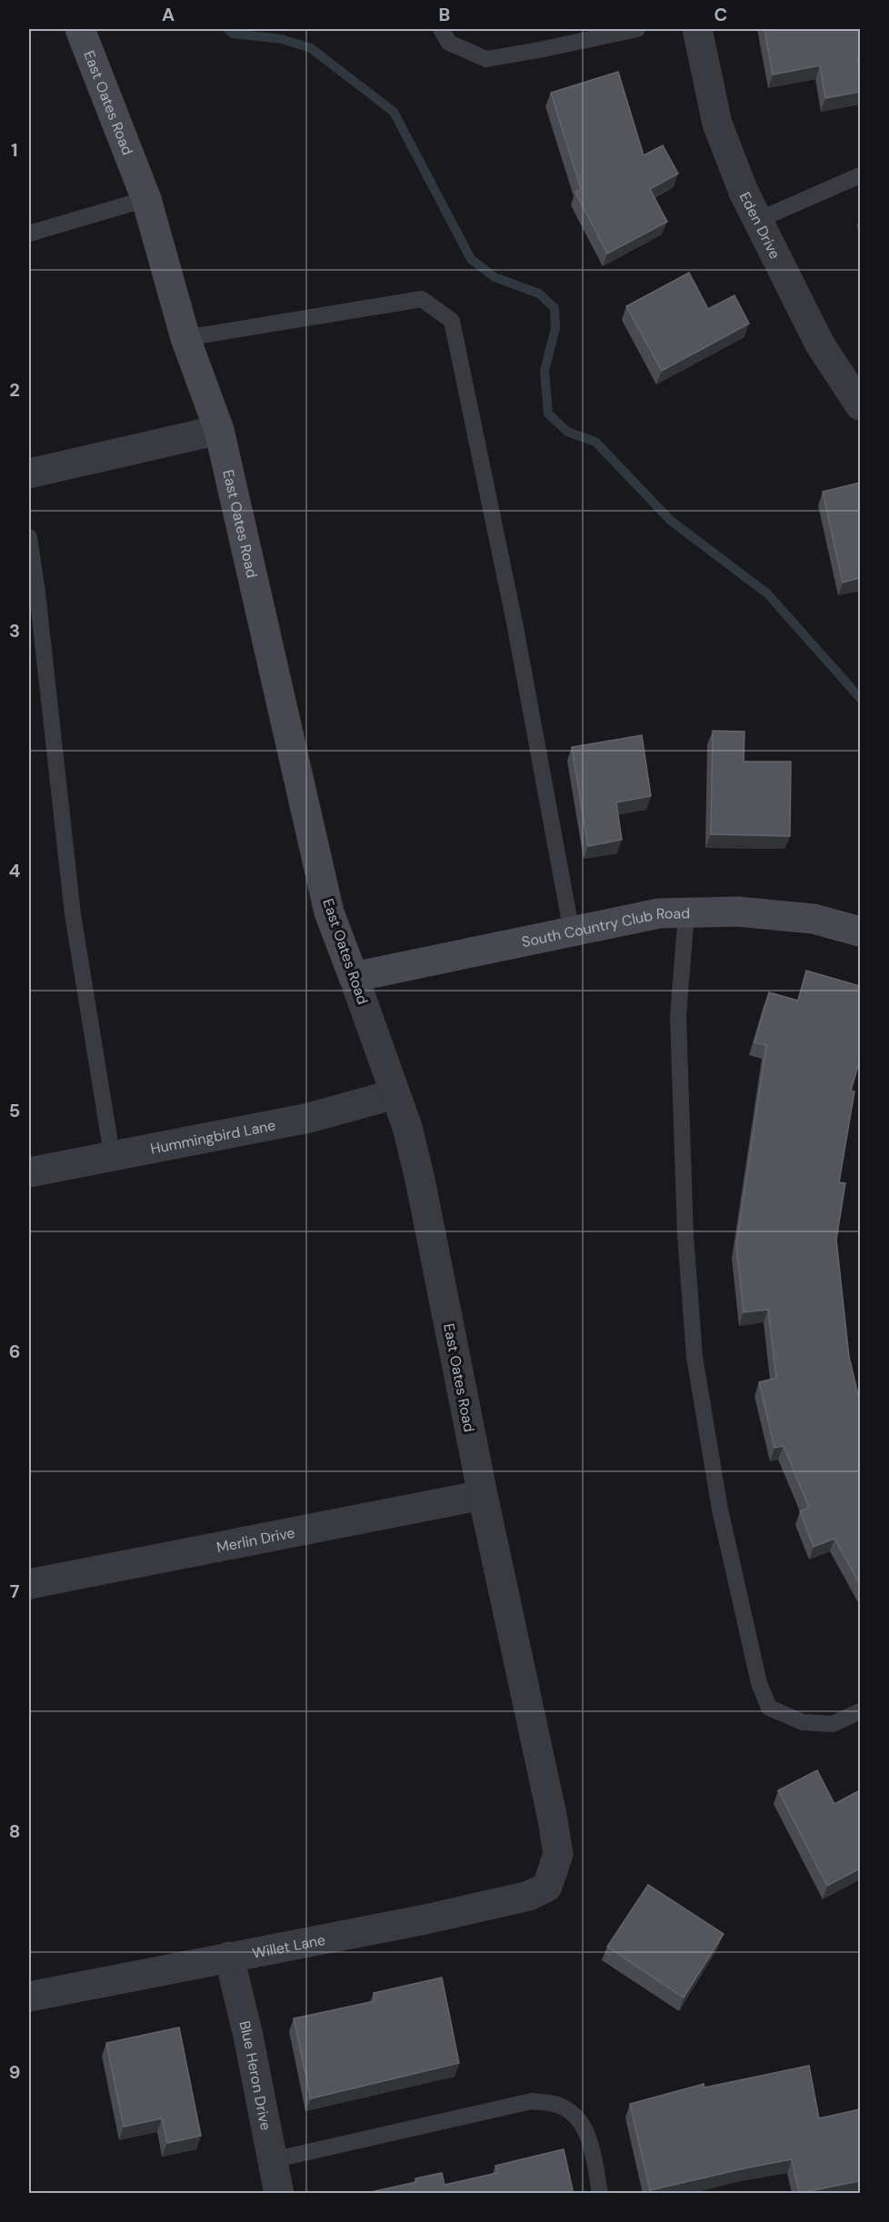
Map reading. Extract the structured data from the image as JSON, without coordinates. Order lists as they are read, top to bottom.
{
  "streets": {
    "street": [
      "East Oates Road",
      "Eden Drive",
      "South Country Club Road",
      "Hummingbird Lane",
      "Merlin Drive",
      "Willet Lane",
      "Blue Heron Drive"
    ]
  },
  "crossings": [
    ["East Oates Road", "South Country Club Road"],
    ["East Oates Road", "Hummingbird Lane"],
    ["East Oates Road", "Merlin Drive"],
    ["East Oates Road", "Willet Lane"],
    ["Willet Lane", "Blue Heron Drive"]
  ],
  "grid": {
    "columns": ["A", "B", "C"],
    "rows": [
      "1",
      "2",
      "3",
      "4",
      "5",
      "6",
      "7",
      "8",
      "9"
    ]
  }
}
